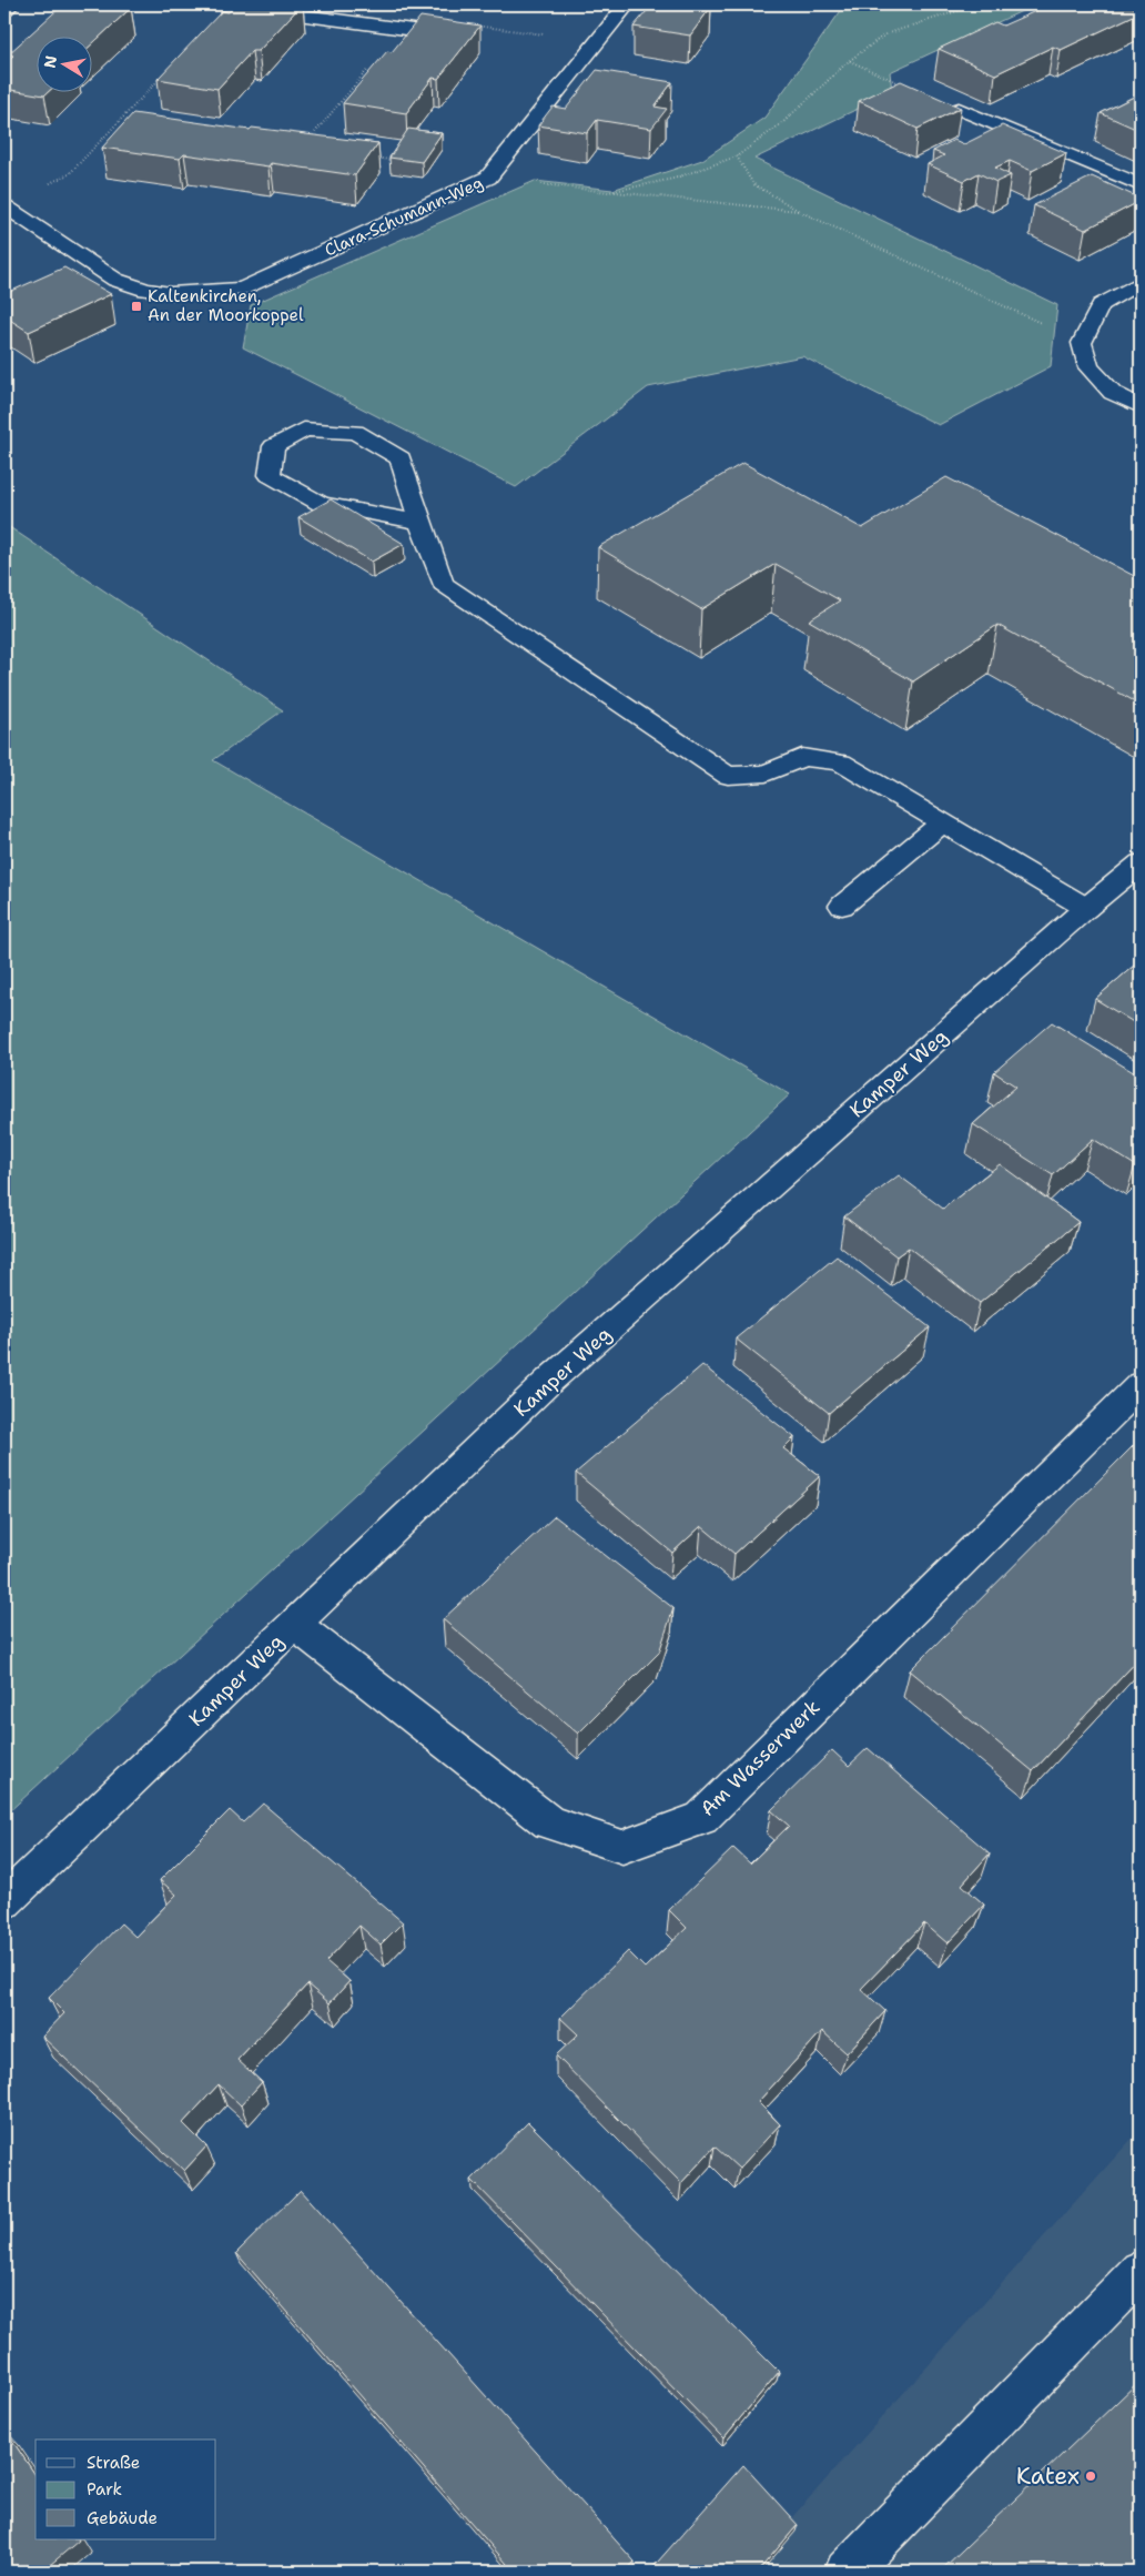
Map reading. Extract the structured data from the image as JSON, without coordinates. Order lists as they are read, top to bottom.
{
  "streets": {
    "street": ["Clara-Schumann-Weg", "Kamper Weg", "Am Wasserwerk"]
  },
  "crossings": [
    ["Kamper Weg", "Am Wasserwerk"]
  ],
  "places": {
    "transit": ["Kaltenkirchen, An der Moorkoppel"],
    "other": ["Katex"]
  },
  "legend": ["Straße", "Park", "Gebäude"],
  "north": "left"
}
